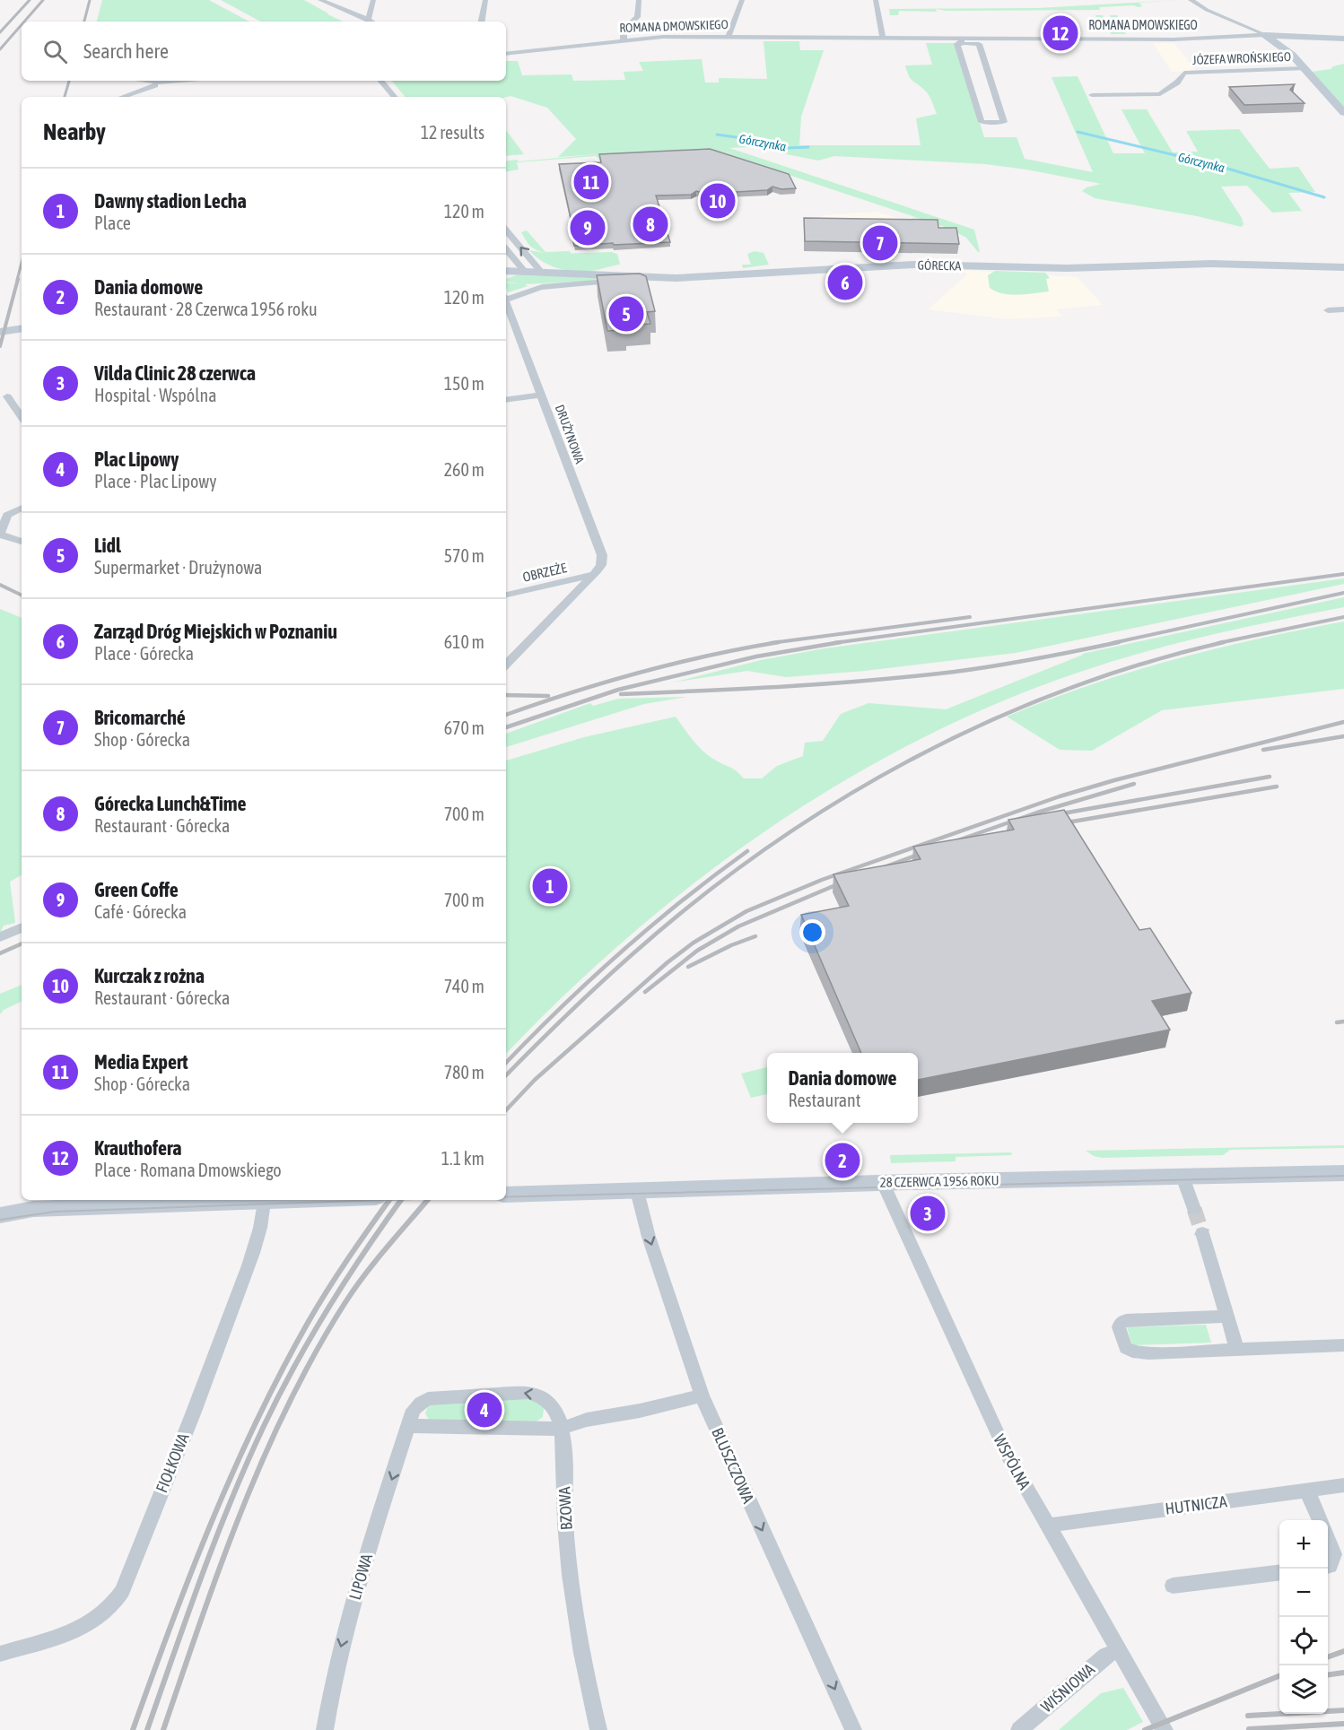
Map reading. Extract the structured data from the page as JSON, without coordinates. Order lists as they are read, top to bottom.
{
  "streets": {
    "street": [
      "ROMANA DMOWSKIEGO",
      "JÓZEFA WROŃSKIEGO",
      "GÓRECKA",
      "DRUŻYNOWA",
      "OBRZEŻE",
      "28 CZERWCA 1956 ROKU",
      "WSPÓLNA",
      "FIOŁKOWA",
      "BLUSZCZOWA",
      "HUTNICZA",
      "BZOWA",
      "LIPOWA",
      "WIŚNIOWA"
    ]
  },
  "crossings": [
    ["DRUŻYNOWA", "OBRZEŻE"],
    ["28 CZERWCA 1956 ROKU", "WSPÓLNA"],
    ["28 CZERWCA 1956 ROKU", "BLUSZCZOWA"],
    ["WSPÓLNA", "HUTNICZA"],
    ["WSPÓLNA", "WIŚNIOWA"],
    ["BZOWA", "LIPOWA"]
  ],
  "one_way": ["BLUSZCZOWA"],
  "water": ["Górczynka"],
  "page": {
    "pins": [
      "12",
      "11",
      "10",
      "8",
      "9",
      "7",
      "6",
      "5",
      "1",
      "2",
      "3",
      "4"
    ],
    "search": "Search here",
    "heading": ["Nearby", "12 results"],
    "list": [
      {
        "mark": "1",
        "name": "Dawny stadion Lecha",
        "note": "Place",
        "value": "120 m"
      },
      {
        "mark": "2",
        "name": "Dania domowe",
        "note": "Restaurant · 28 Czerwca 1956 roku",
        "value": "120 m"
      },
      {
        "mark": "3",
        "name": "Vilda Clinic 28 czerwca",
        "note": "Hospital · Wspólna",
        "value": "150 m"
      },
      {
        "mark": "4",
        "name": "Plac Lipowy",
        "note": "Place · Plac Lipowy",
        "value": "260 m"
      },
      {
        "mark": "5",
        "name": "Lidl",
        "note": "Supermarket · Drużynowa",
        "value": "570 m"
      },
      {
        "mark": "6",
        "name": "Zarząd Dróg Miejskich w Poznaniu",
        "note": "Place · Górecka",
        "value": "610 m"
      },
      {
        "mark": "7",
        "name": "Bricomarché",
        "note": "Shop · Górecka",
        "value": "670 m"
      },
      {
        "mark": "8",
        "name": "Górecka Lunch&Time",
        "note": "Restaurant · Górecka",
        "value": "700 m"
      },
      {
        "mark": "9",
        "name": "Green Coffe",
        "note": "Café · Górecka",
        "value": "700 m"
      },
      {
        "mark": "10",
        "name": "Kurczak z rożna",
        "note": "Restaurant · Górecka",
        "value": "740 m"
      },
      {
        "mark": "11",
        "name": "Media Expert",
        "note": "Shop · Górecka",
        "value": "780 m"
      },
      {
        "mark": "12",
        "name": "Krauthofera",
        "note": "Place · Romana Dmowskiego",
        "value": "1.1 km"
      }
    ],
    "popup": ["Dania domowe", "Restaurant"],
    "map_buttons": ["+", "−"]
  }
}
